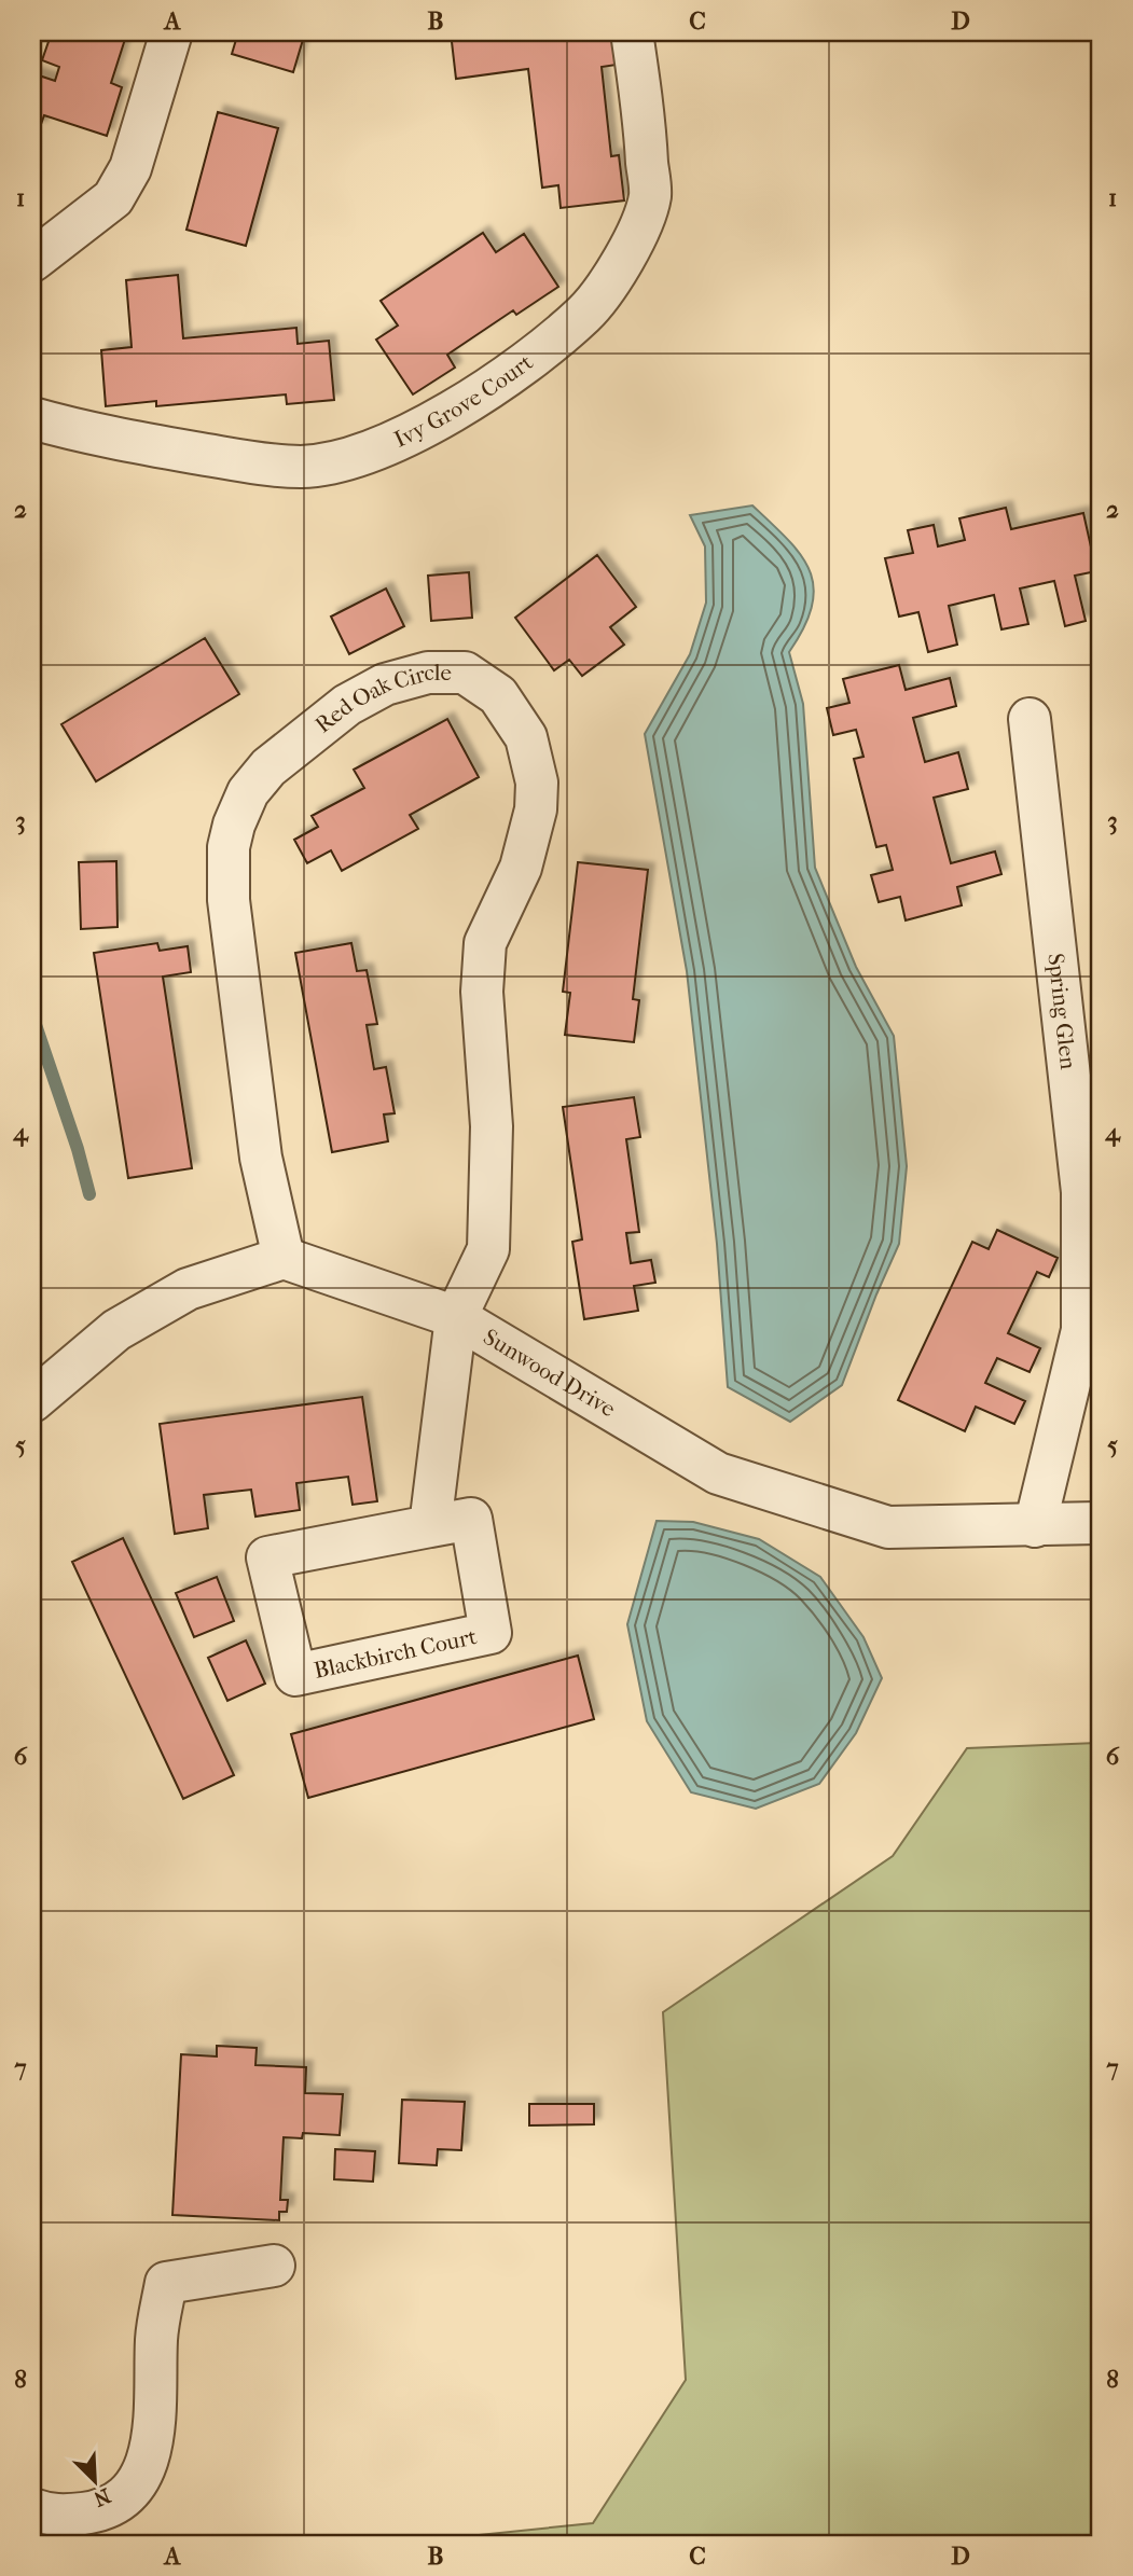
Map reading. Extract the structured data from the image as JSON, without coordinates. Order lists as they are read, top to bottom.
{
  "streets": {
    "street": [
      "Ivy Grove Court",
      "Red Oak Circle",
      "Spring Glen",
      "Sunwood Drive",
      "Blackbirch Court"
    ]
  },
  "crossings": [
    ["Red Oak Circle", "Sunwood Drive"],
    ["Spring Glen", "Sunwood Drive"]
  ],
  "north": "bottom right",
  "grid": {
    "columns": [
      "A",
      "B",
      "C",
      "D"
    ],
    "rows": [
      "1",
      "2",
      "3",
      "4",
      "5",
      "6",
      "7",
      "8"
    ]
  }
}
